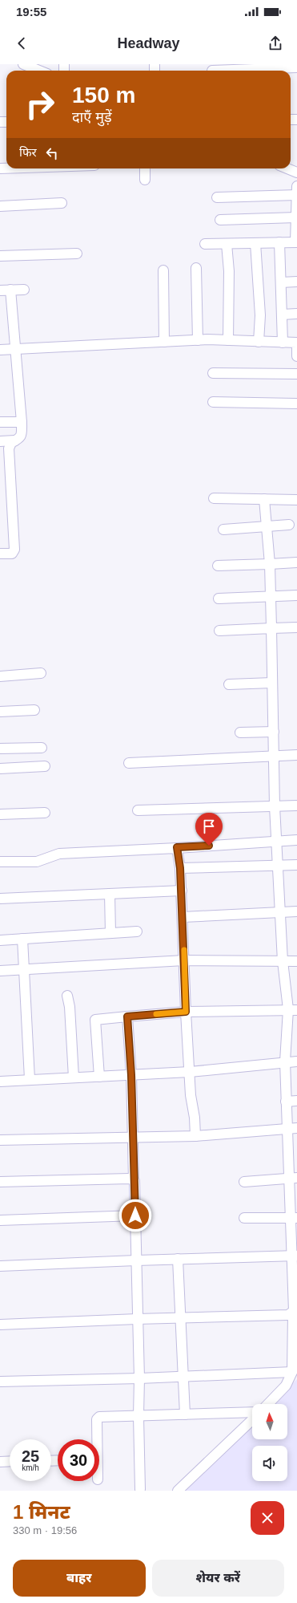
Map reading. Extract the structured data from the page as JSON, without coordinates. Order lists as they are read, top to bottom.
{
  "north": "top",
  "page": {
    "status": "19:55",
    "header": "Headway",
    "turn": ["150 m", "दाएँ मुड़ें"],
    "then": "फिर",
    "speed": "25 km/h",
    "limit": "30",
    "heading": ["1 मिनट", "330 m · 19:56"],
    "buttons": ["बाहर", "शेयर करें"]
  }
}
